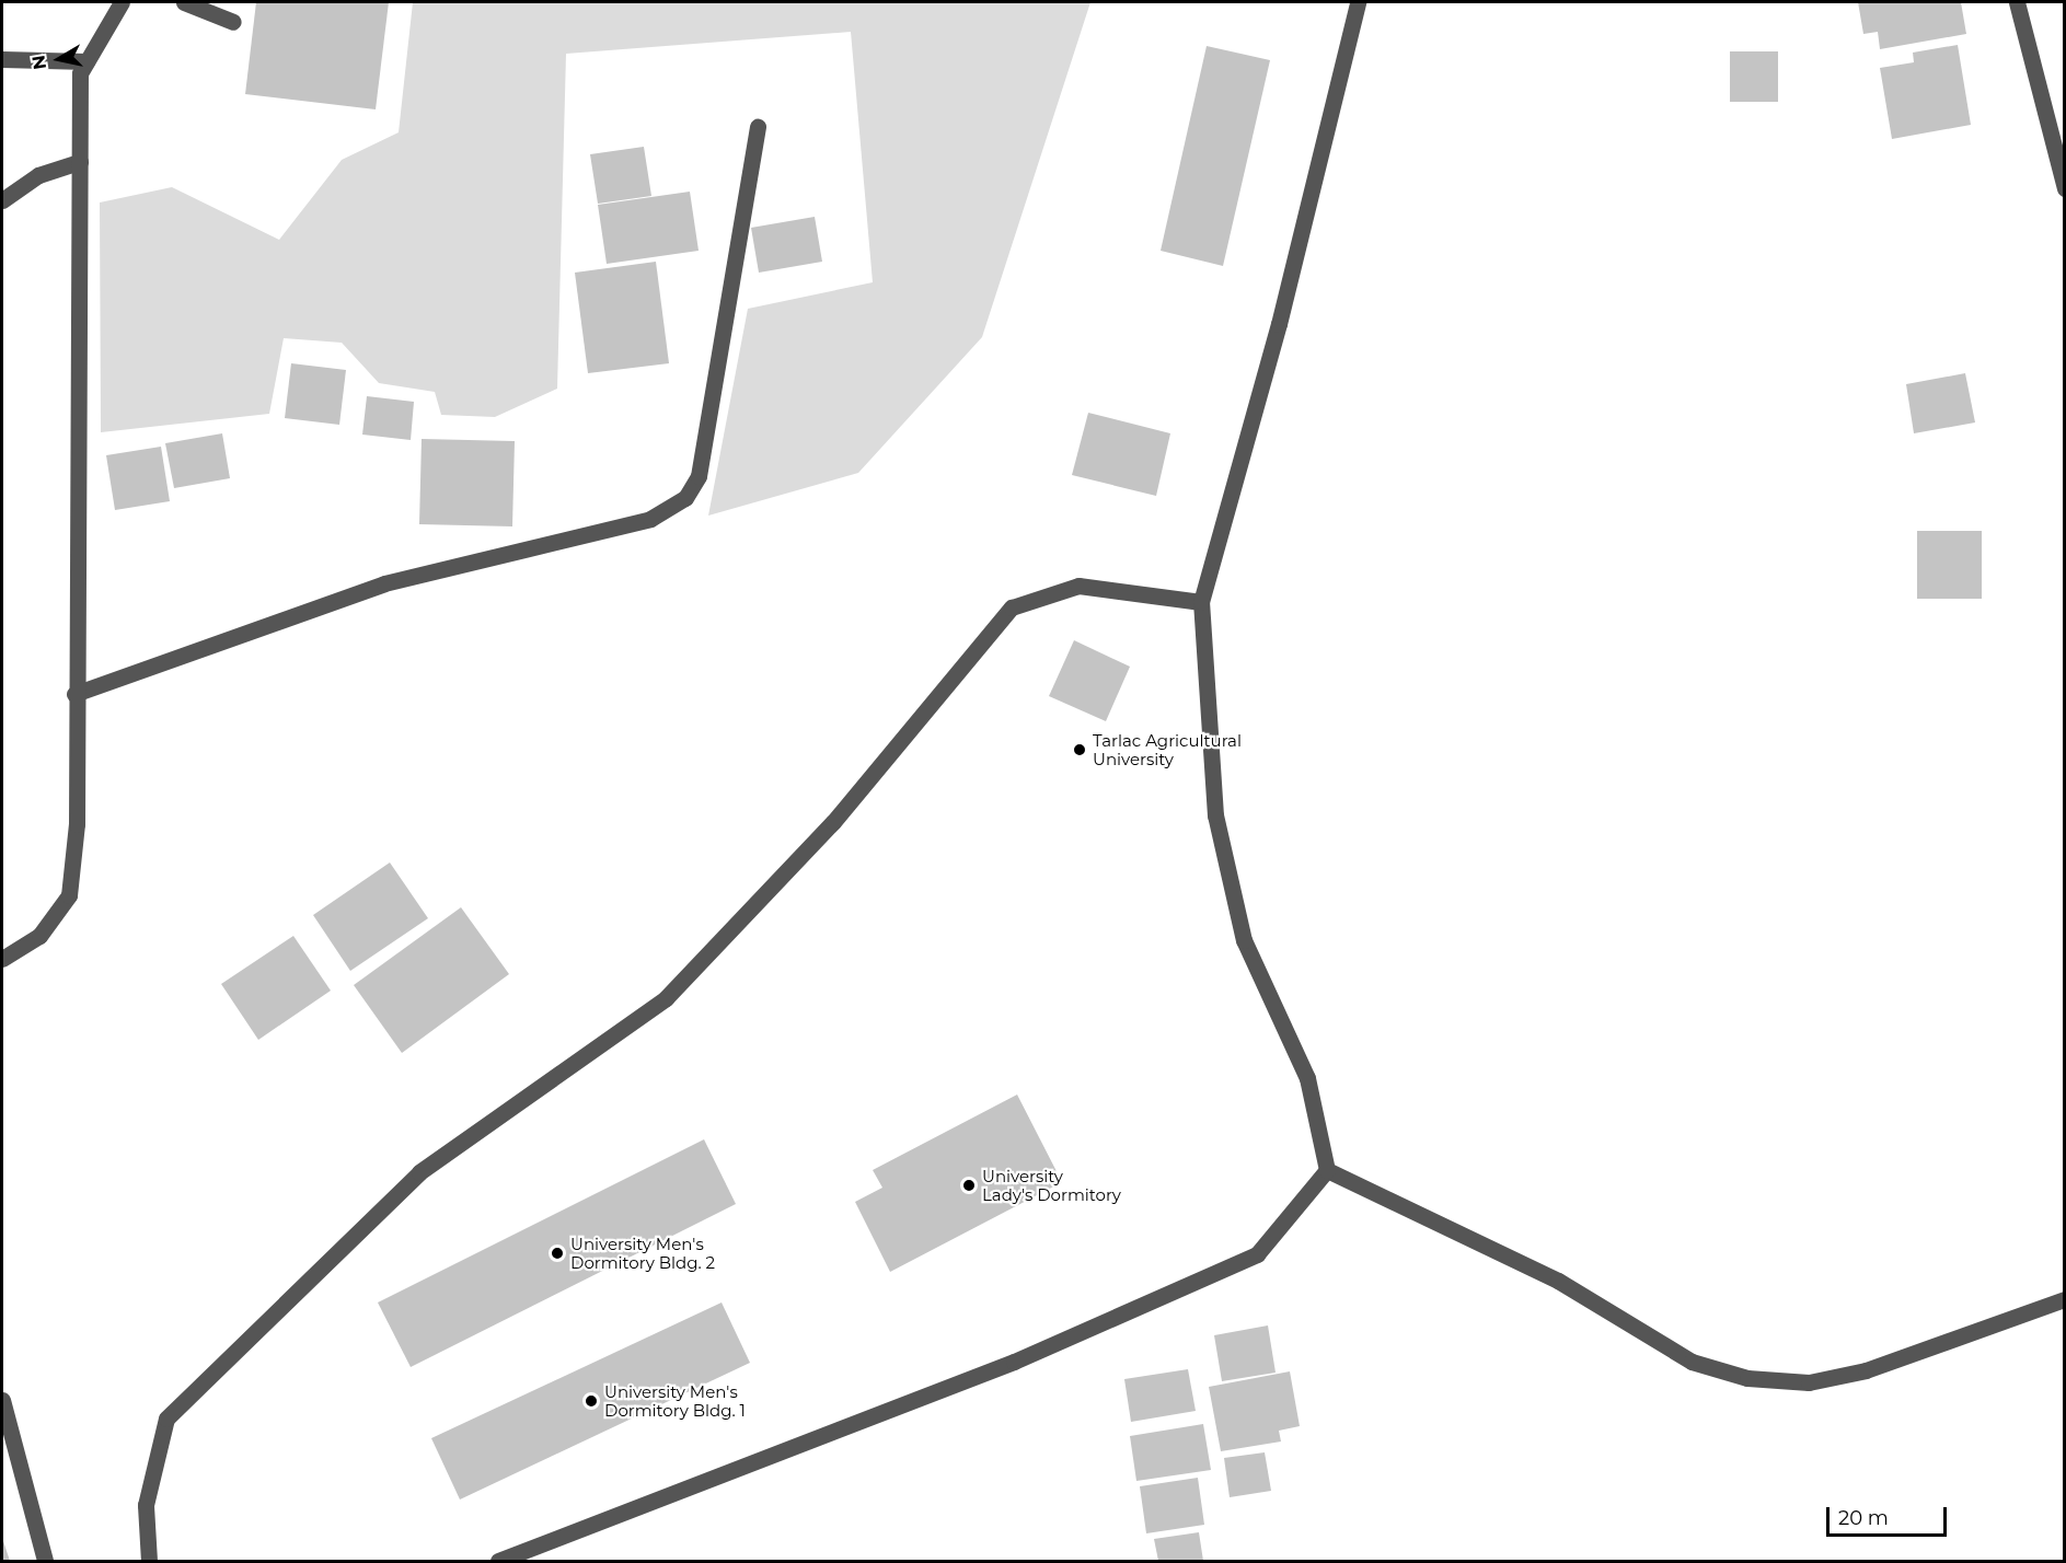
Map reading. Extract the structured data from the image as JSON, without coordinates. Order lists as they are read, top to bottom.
{
  "places": [
    "Tarlac Agricultural University",
    "University Lady's Dormitory",
    "University Men's Dormitory Bldg. 2",
    "University Men's Dormitory Bldg. 1"
  ],
  "scale_bar": "20 m",
  "north": "left"
}
